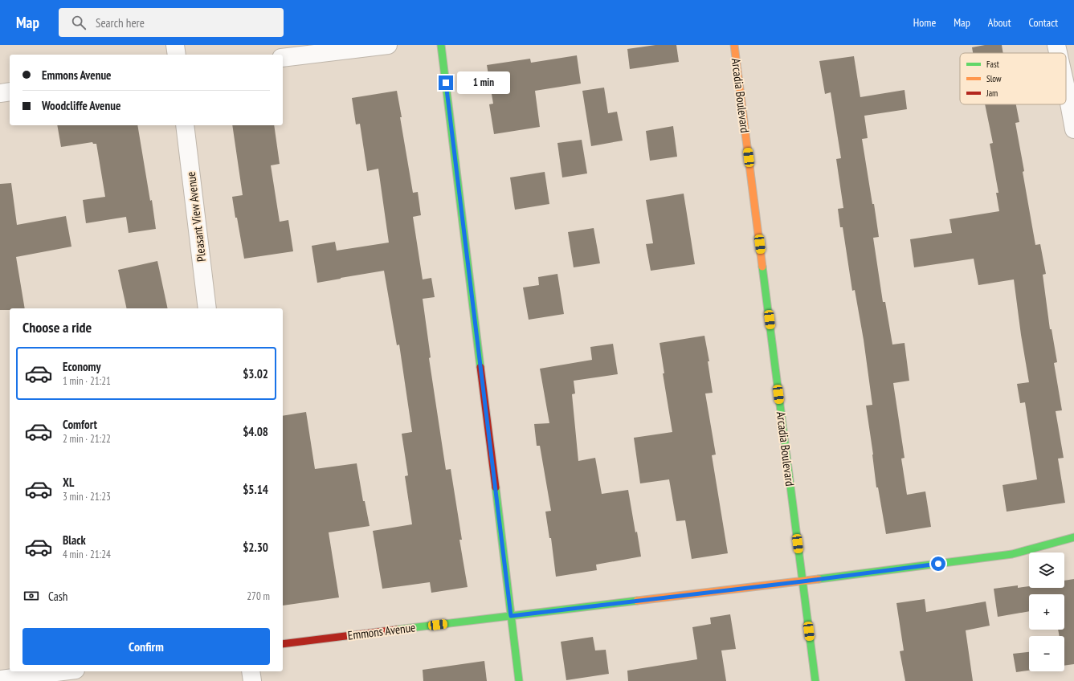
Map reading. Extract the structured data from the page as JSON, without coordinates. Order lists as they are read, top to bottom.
{
  "streets": {
    "street": ["Arcadia Boulevard", "Pleasant View Avenue", "Emmons Avenue"]
  },
  "crossings": [
    ["Arcadia Boulevard", "Emmons Avenue"]
  ],
  "legend": ["Fast", "Slow", "Jam"],
  "page": {
    "header": "Map",
    "search": "Search here",
    "nav": [
      "Home",
      "Map",
      "About",
      "Contact"
    ],
    "banner": ["Emmons Avenue", "Woodcliffe Avenue"],
    "bubble": "1 min",
    "heading": "Choose a ride",
    "list": [
      {
        "name": "Economy",
        "note": "1 min · 21:21",
        "value": "$3.02"
      },
      {
        "name": "Comfort",
        "note": "2 min · 21:22",
        "value": "$4.08"
      },
      {
        "name": "XL",
        "note": "3 min · 21:23",
        "value": "$5.14"
      },
      {
        "name": "Black",
        "note": "4 min · 21:24",
        "value": "$2.30"
      }
    ],
    "map_buttons": ["+", "−"],
    "pay": ["Cash", "270 m"],
    "buttons": "Confirm"
  }
}
